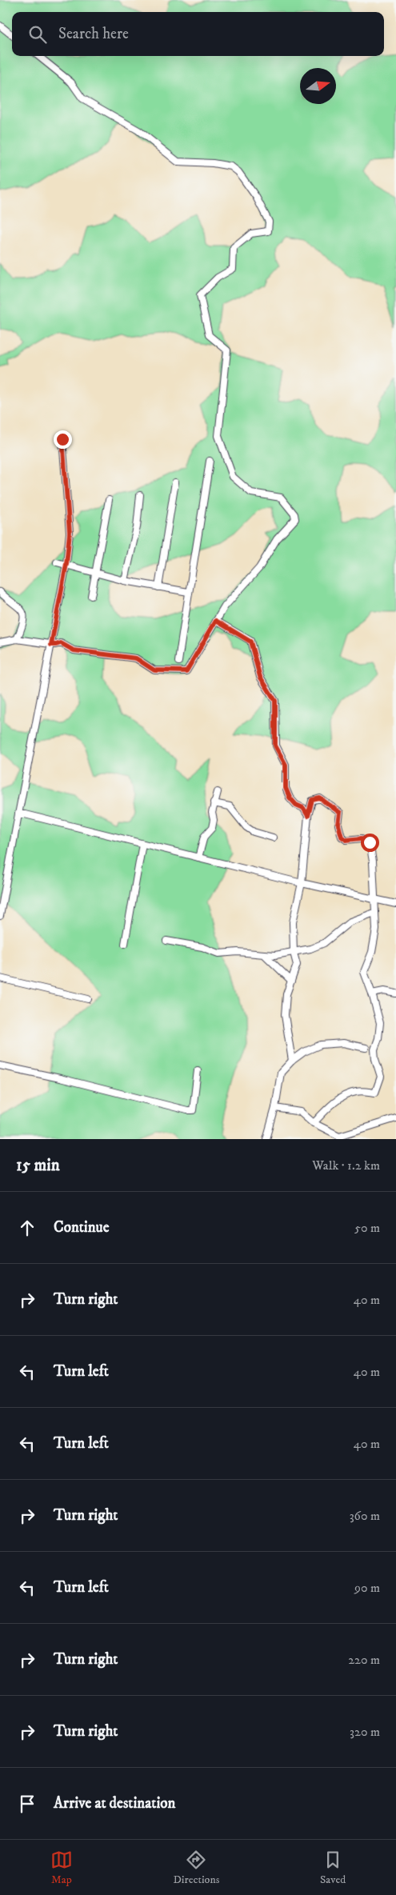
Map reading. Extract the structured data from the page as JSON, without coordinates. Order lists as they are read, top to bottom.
{
  "north": "right",
  "page": {
    "search": "Search here",
    "heading": ["15 min", "Walk · 1.2 km"],
    "list": [
      ["Continue", "50 m"],
      ["Turn right", "40 m"],
      ["Turn left", "40 m"],
      ["Turn left", "40 m"],
      ["Turn right", "360 m"],
      ["Turn left", "90 m"],
      ["Turn right", "220 m"],
      ["Turn right", "320 m"],
      "Arrive at destination"
    ],
    "nav": ["Map", "Directions", "Saved"]
  }
}
